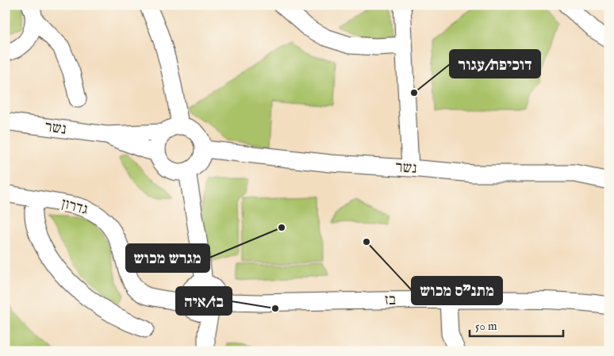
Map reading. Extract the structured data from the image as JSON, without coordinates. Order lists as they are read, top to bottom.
{
  "streets": {
    "street": ["נשר", "גדרון", "בז"]
  },
  "crossings": [
    ["גדרון", "בז"]
  ],
  "places": [
    "דוכיפת/עגור",
    "מגרש מכוש",
    "מתנ\"ס מכוש",
    "בז/איה"
  ],
  "scale_bar": "50 m"
}
